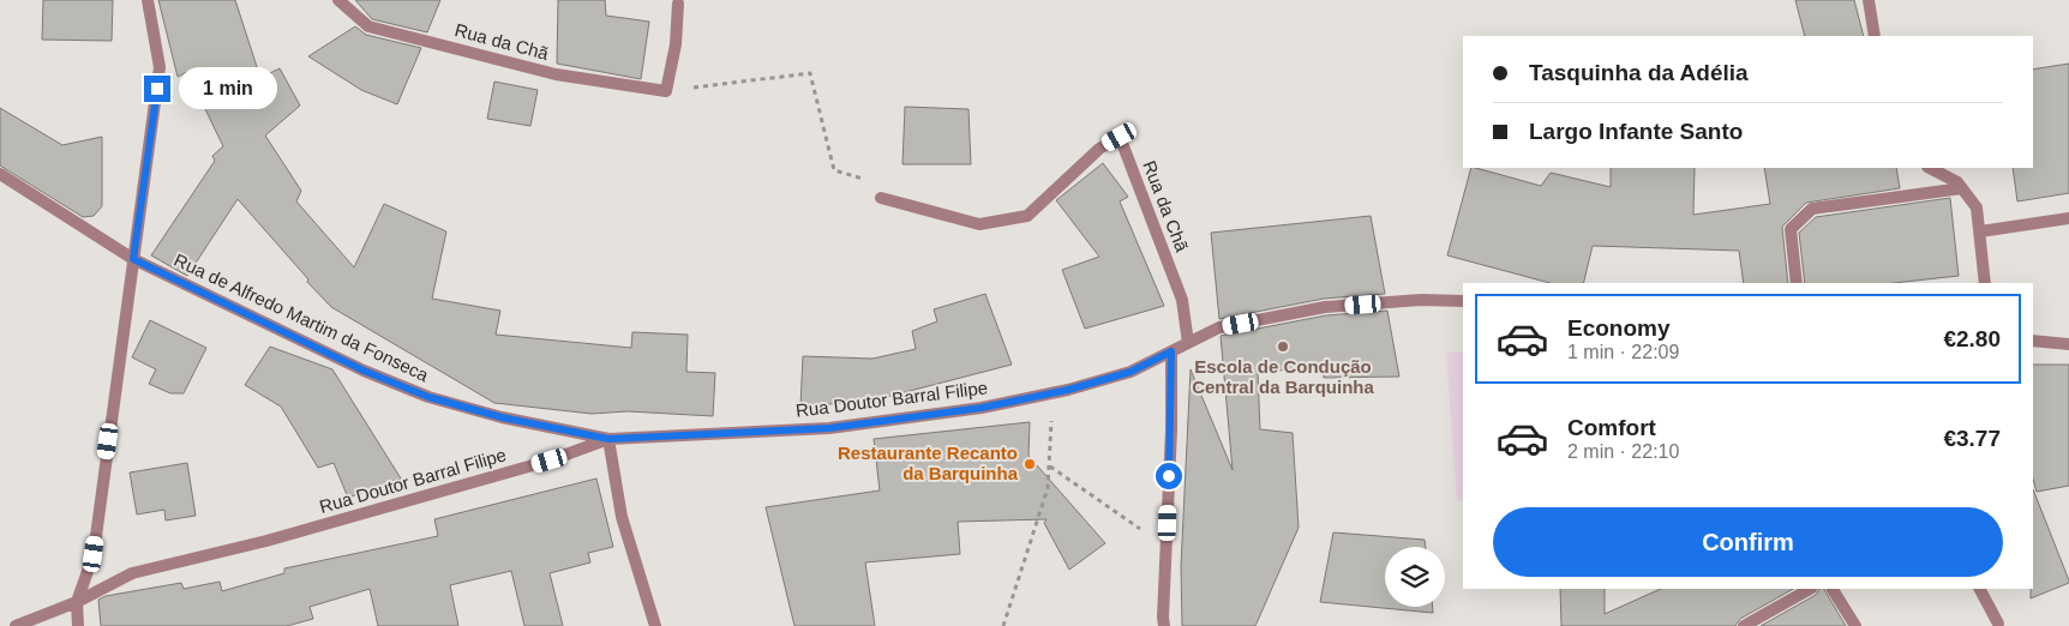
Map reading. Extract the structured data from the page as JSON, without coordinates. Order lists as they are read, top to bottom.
{
  "streets": {
    "street": ["Rua da Chã", "Rua de Alfredo Martim da Fonseca", "Rua Doutor Barral Filipe"]
  },
  "crossings": [
    ["Rua da Chã", "Rua Doutor Barral Filipe"],
    ["Rua de Alfredo Martim da Fonseca", "Rua Doutor Barral Filipe"]
  ],
  "places": ["Escola de Condução Central da Barquinha", "Restaurante Recanto da Barquinha"],
  "page": {
    "banner": ["Tasquinha da Adélia", "Largo Infante Santo"],
    "bubble": "1 min",
    "list": [
      {
        "name": "Economy",
        "note": "1 min · 22:09",
        "value": "€2.80"
      },
      {
        "name": "Comfort",
        "note": "2 min · 22:10",
        "value": "€3.77"
      }
    ],
    "buttons": "Confirm"
  }
}
